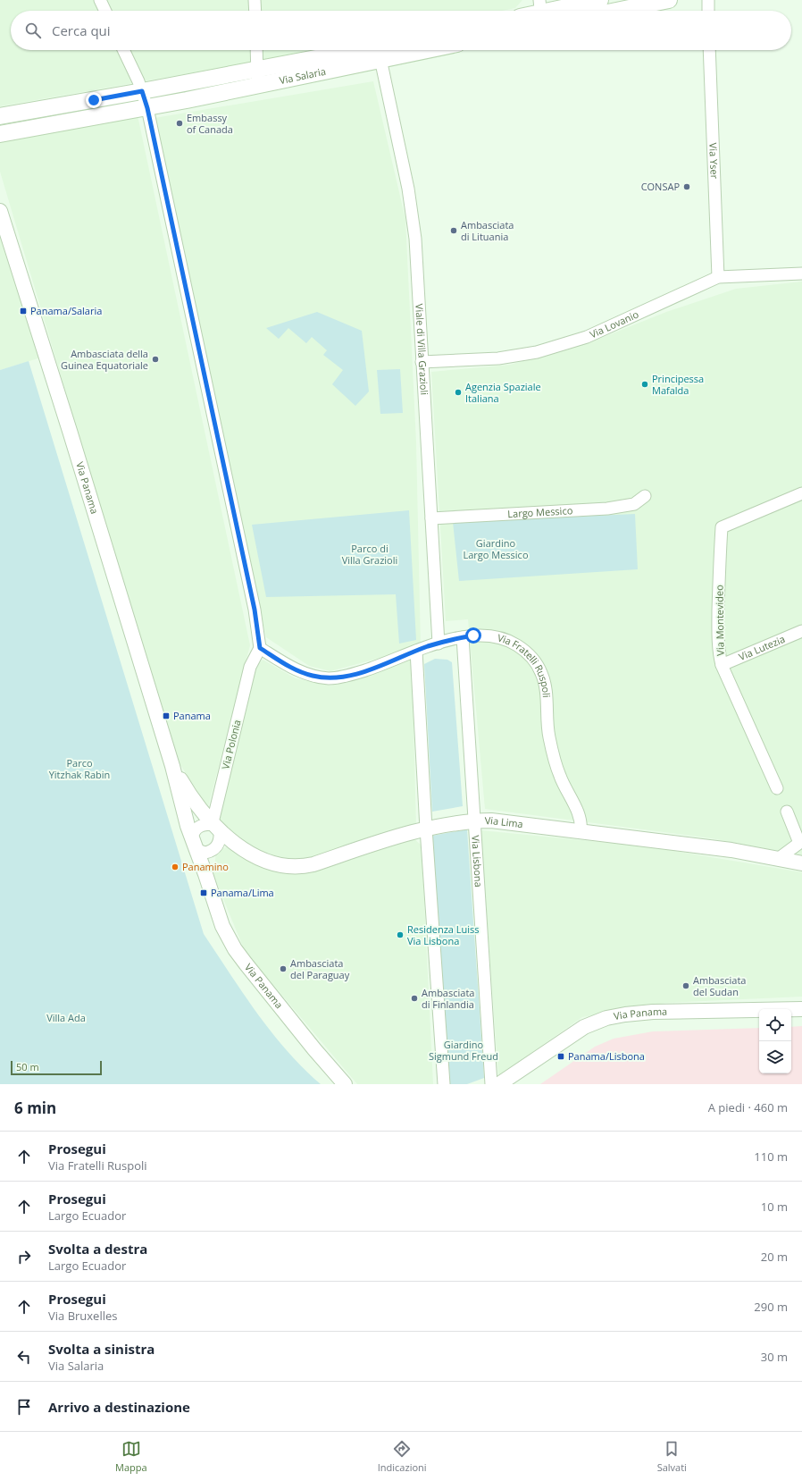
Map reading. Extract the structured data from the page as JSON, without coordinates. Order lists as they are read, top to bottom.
{
  "streets": {
    "main road": ["Via Salaria"],
    "street": [
      "Via Yser",
      "Via Lovanio",
      "Viale di Villa Grazioli",
      "Via Panama",
      "Largo Messico",
      "Via Montevideo",
      "Via Lutezia",
      "Via Fratelli Ruspoli",
      "Via Polonia",
      "Via Lima",
      "Via Lisbona"
    ]
  },
  "crossings": [
    ["Via Salaria", "Viale di Villa Grazioli"],
    ["Via Yser", "Via Lovanio"],
    ["Via Lovanio", "Viale di Villa Grazioli"],
    ["Viale di Villa Grazioli", "Largo Messico"],
    ["Viale di Villa Grazioli", "Via Fratelli Ruspoli"],
    ["Via Panama", "Via Polonia"],
    ["Via Panama", "Via Lima"],
    ["Via Montevideo", "Via Lutezia"],
    ["Via Fratelli Ruspoli", "Via Polonia"],
    ["Via Fratelli Ruspoli", "Via Lima"],
    ["Via Fratelli Ruspoli", "Via Lisbona"],
    ["Via Polonia", "Via Lima"],
    ["Via Lima", "Via Lisbona"]
  ],
  "parks": [
    "Giardino Largo Messico",
    "Parco di Villa Grazioli",
    "Parco Yitzhak Rabin",
    "Villa Ada",
    "Giardino Sigmund Freud"
  ],
  "places": {
    "other": [
      "Embassy of Canada",
      "CONSAP",
      "Ambasciata di Lituania",
      "Ambasciata della Guinea Equatoriale",
      "Principessa Mafalda",
      "Agenzia Spaziale Italiana",
      "Panamino",
      "Residenza Luiss Via Lisbona",
      "Ambasciata del Paraguay",
      "Ambasciata del Sudan",
      "Ambasciata di Finlandia"
    ],
    "transit": [
      "Panama/Salaria",
      "Panama",
      "Panama/Lima",
      "Panama/Lisbona"
    ]
  },
  "scale_bar": "50 m",
  "page": {
    "search": "Cerca qui",
    "scale": "50 m",
    "heading": ["6 min", "A piedi · 460 m"],
    "list": [
      ["Prosegui", "Via Fratelli Ruspoli", "110 m"],
      ["Prosegui", "Largo Ecuador", "10 m"],
      ["Svolta a destra", "Largo Ecuador", "20 m"],
      ["Prosegui", "Via Bruxelles", "290 m"],
      ["Svolta a sinistra", "Via Salaria", "30 m"],
      "Arrivo a destinazione"
    ],
    "nav": ["Mappa", "Indicazioni", "Salvati"]
  }
}
